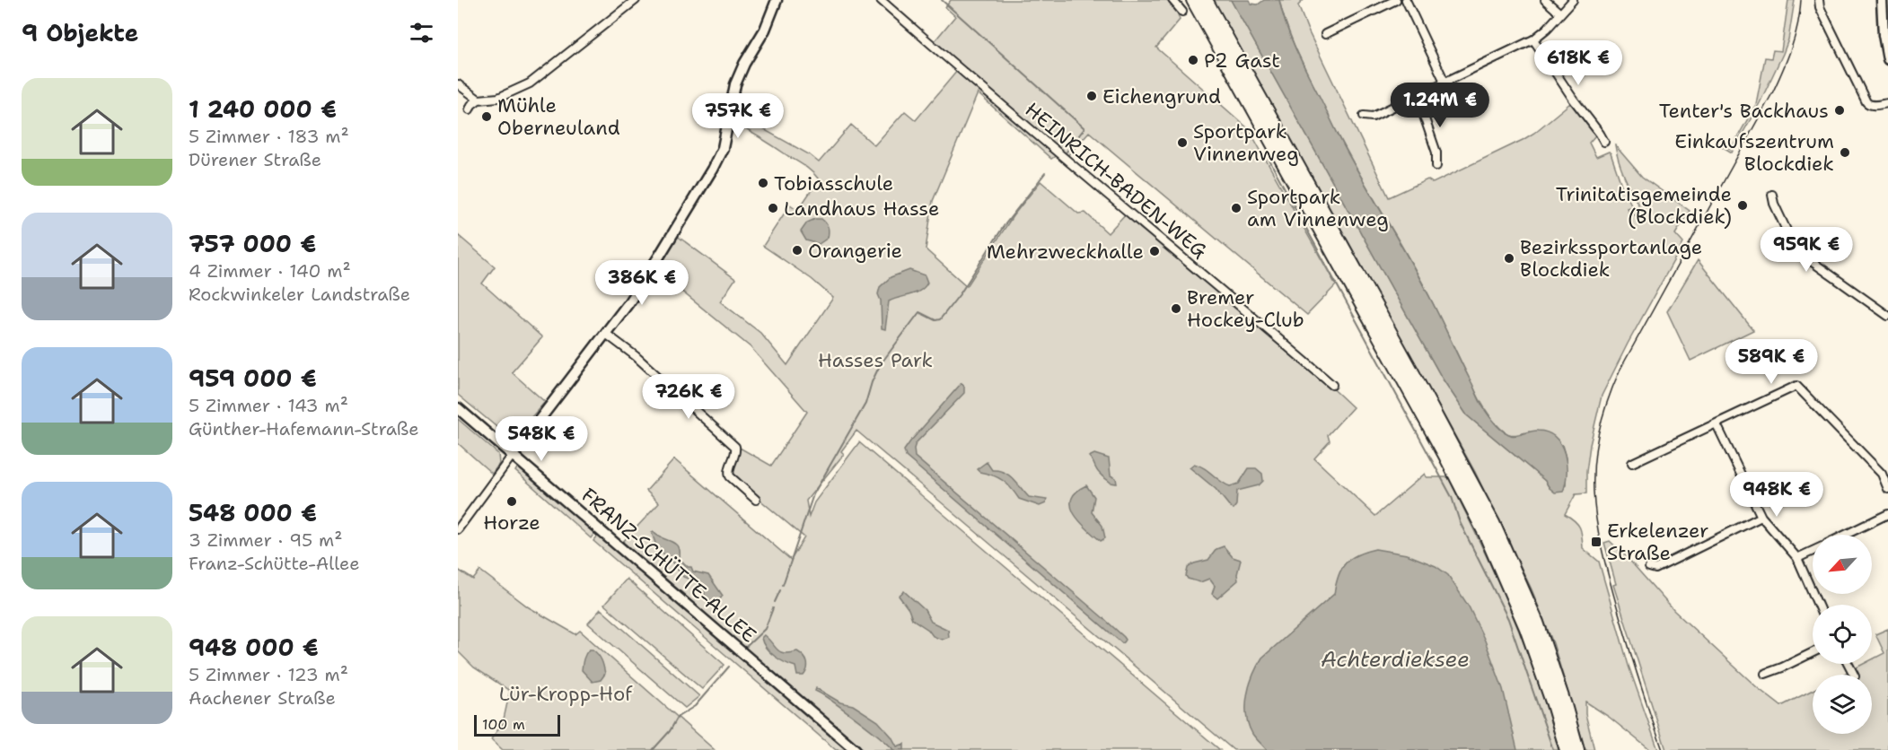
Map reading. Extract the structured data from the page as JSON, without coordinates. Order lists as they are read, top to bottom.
{
  "streets": {
    "main road": ["FRANZ-SCHÜTTE-ALLEE"],
    "street": ["HEINRICH-BADEN-WEG"]
  },
  "water": ["Achterdieksee"],
  "parks": ["Hasses Park", "Lür-Kropp-Hof"],
  "places": {
    "other": [
      "P2 Gast",
      "Eichengrund",
      "Tenter's Backhaus",
      "Mühle Oberneuland",
      "Sportpark Vinnenweg",
      "Einkaufszentrum Blockdiek",
      "Tobiasschule",
      "Trinitatisgemeinde (Blockdiek)",
      "Landhaus Hasse",
      "Sportpark am Vinnenweg",
      "Orangerie",
      "Mehrzweckhalle",
      "Bezirkssportanlage Blockdiek",
      "Bremer Hockey-Club",
      "Horze"
    ],
    "transit": ["Erkelenzer Straße"]
  },
  "scale_bar": "100 m",
  "north": "bottom left",
  "page": {
    "heading": "9 Objekte",
    "price": [
      "618K €",
      "1.24M €",
      "757K €",
      "959K €",
      "386K €",
      "589K €",
      "726K €",
      "548K €",
      "948K €"
    ],
    "list": [
      {
        "name": "1 240 000 €",
        "note": "5 Zimmer · 183 m² · Dürener Straße"
      },
      {
        "name": "757 000 €",
        "note": "4 Zimmer · 140 m² · Rockwinkeler Landstraße"
      },
      {
        "name": "959 000 €",
        "note": "5 Zimmer · 143 m² · Günther-Hafemann-Straße"
      },
      {
        "name": "548 000 €",
        "note": "3 Zimmer · 95 m² · Franz-Schütte-Allee"
      },
      {
        "name": "948 000 €",
        "note": "5 Zimmer · 123 m² · Aachener Straße"
      }
    ],
    "scale": "100 m"
  }
}
